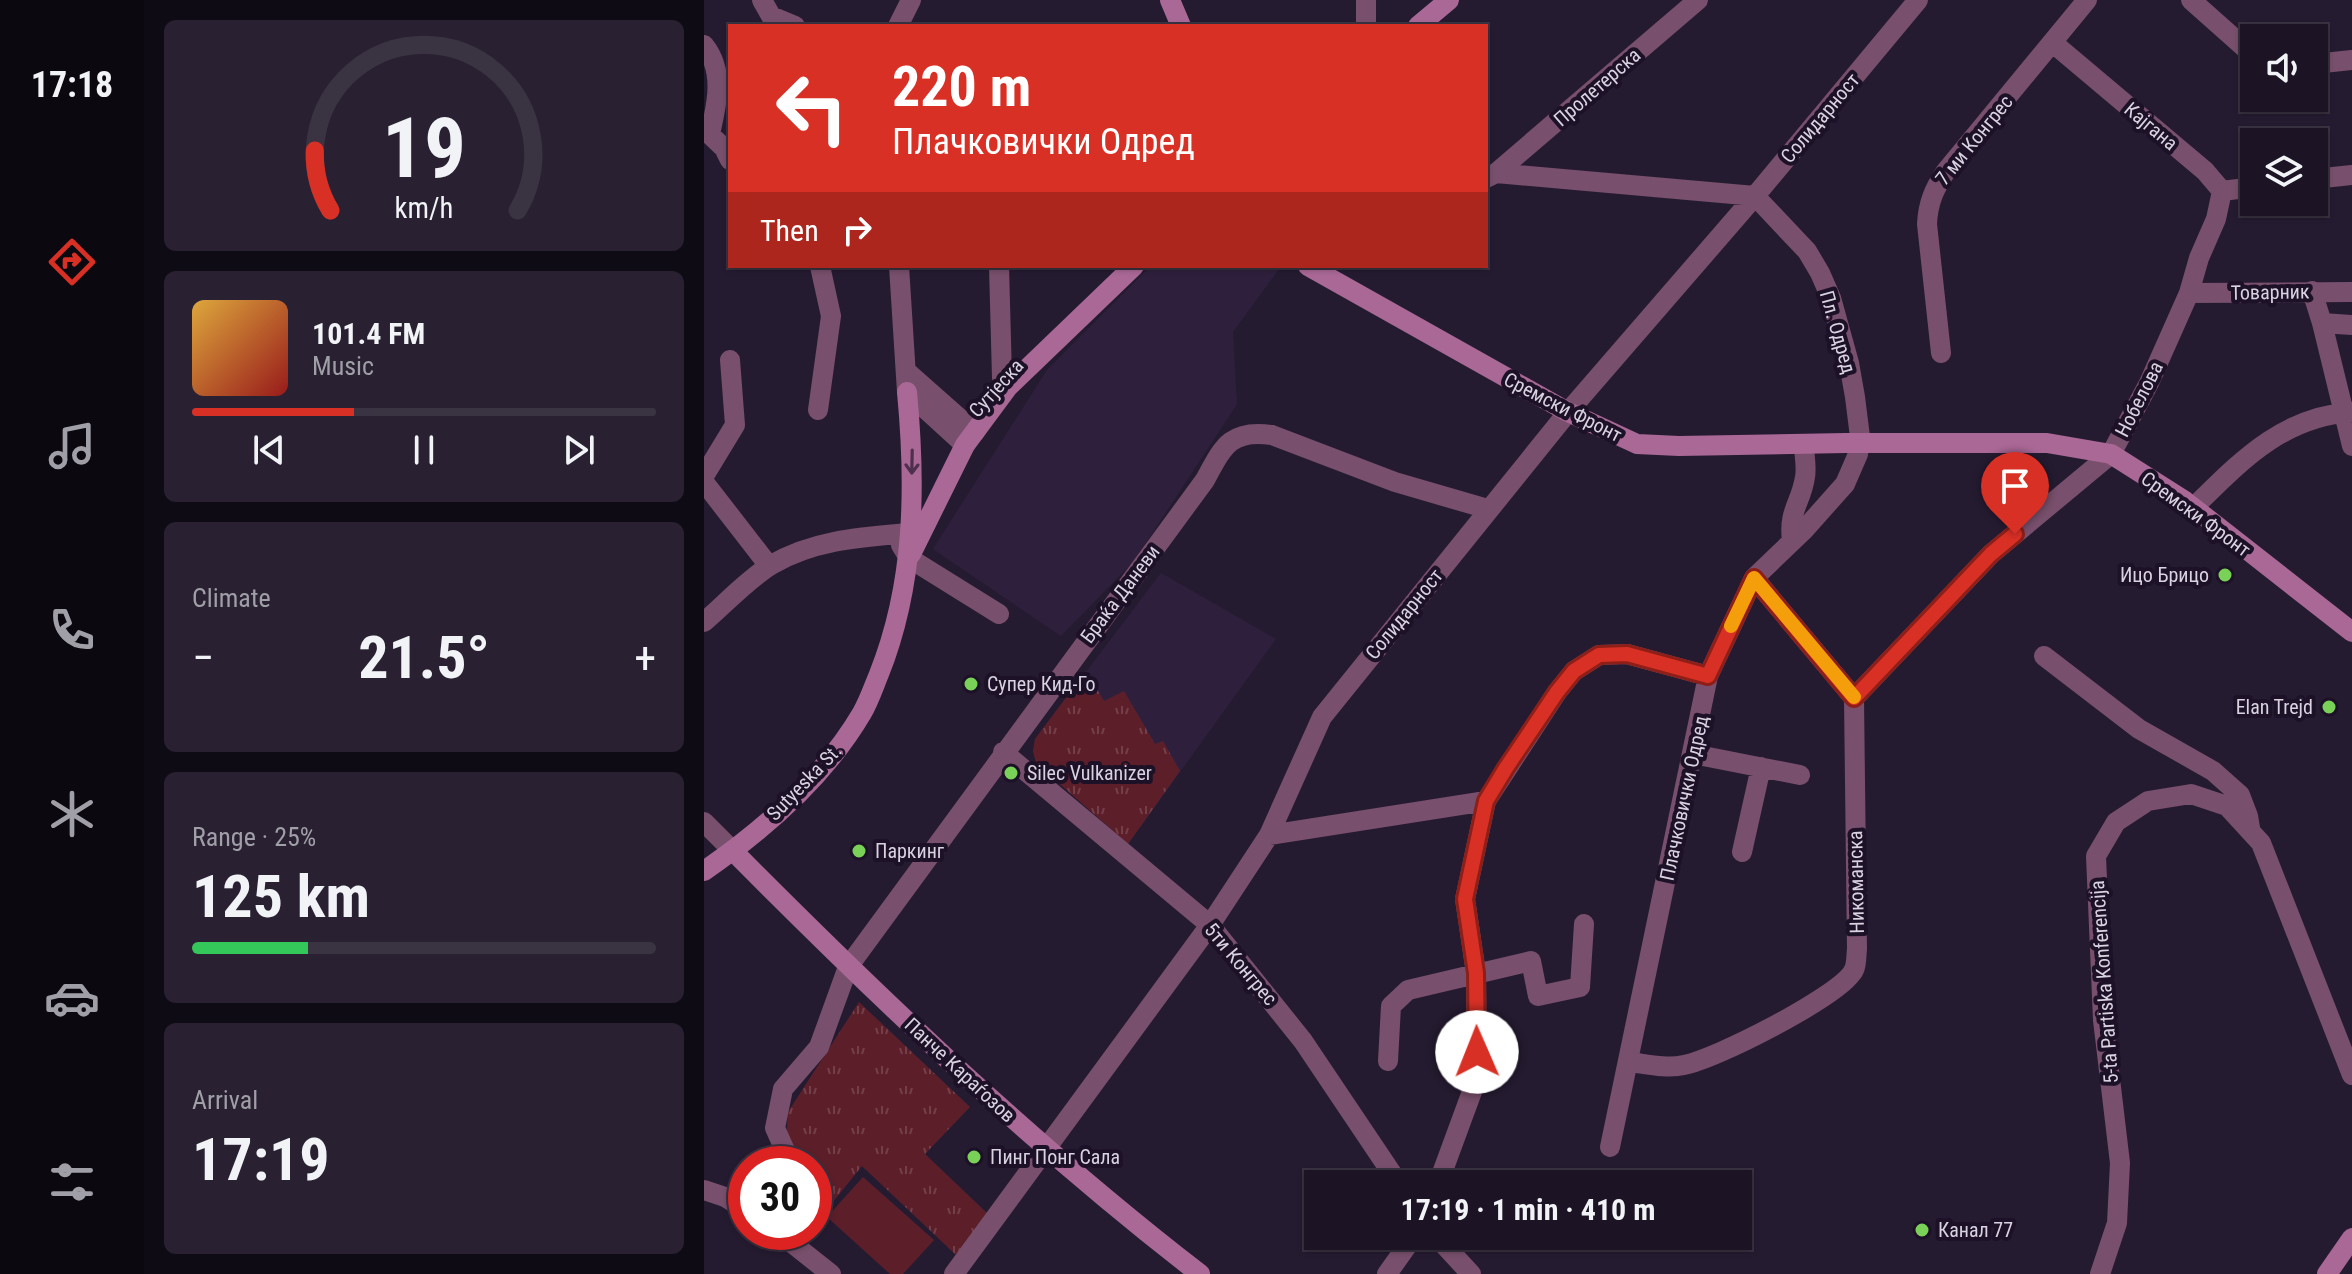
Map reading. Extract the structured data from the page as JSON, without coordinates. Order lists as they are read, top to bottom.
{
  "streets": {
    "street": [
      "Пролетерска",
      "Солидарност",
      "Кајгана",
      "7 ми Конгрес",
      "Товарник",
      "Пл. Одред",
      "Сутјеска",
      "Нобелова",
      "Сремски Фронт",
      "Браќа Даневи",
      "Sutyeska St.",
      "Плачковички Одред",
      "Никоманска",
      "5ти Конгрес",
      "5-ta Partiska Konferencija",
      "Панче Караѓозов"
    ]
  },
  "crossings": [
    ["Пролетерска", "Солидарност"],
    ["Пролетерска", "Пл. Одред"],
    ["Солидарност", "Пл. Одред"],
    ["Солидарност", "Сремски Фронт"],
    ["Солидарност", "Браќа Даневи"],
    ["Солидарност", "5ти Конгрес"],
    ["Солидарност", "Панче Караѓозов"],
    ["Кајгана", "7 ми Конгрес"],
    ["Кајгана", "Нобелова"],
    ["Товарник", "Нобелова"],
    ["Пл. Одред", "Плачковички Одред"],
    ["Сутјеска", "Sutyeska St."],
    ["Нобелова", "Сремски Фронт"],
    ["Нобелова", "Никоманска"],
    ["Браќа Даневи", "5ти Конгрес"],
    ["Браќа Даневи", "Панче Караѓозов"],
    ["Sutyeska St.", "Панче Караѓозов"],
    ["Плачковички Одред", "Никоманска"]
  ],
  "places": [
    "Ицо Брицо",
    "Супер Кид-Го",
    "Elan Trejd",
    "Silec Vulkanizer",
    "Паркинг",
    "Пинг Понг Сала",
    "Канал 77"
  ],
  "page": {
    "tabs": "17:18",
    "turn": ["220 m", "Плачковички Одред"],
    "then": "Then",
    "song": ["101.4 FM", "Music"],
    "tile": [
      "Climate",
      ["Range · 25%", "125 km"],
      ["Arrival", "17:19"]
    ],
    "heat": ["−", "21.5°", "+"],
    "limit": "30",
    "trip": "17:19 · 1 min · 410 m",
    "gauge": ["19", "km/h"]
  }
}
